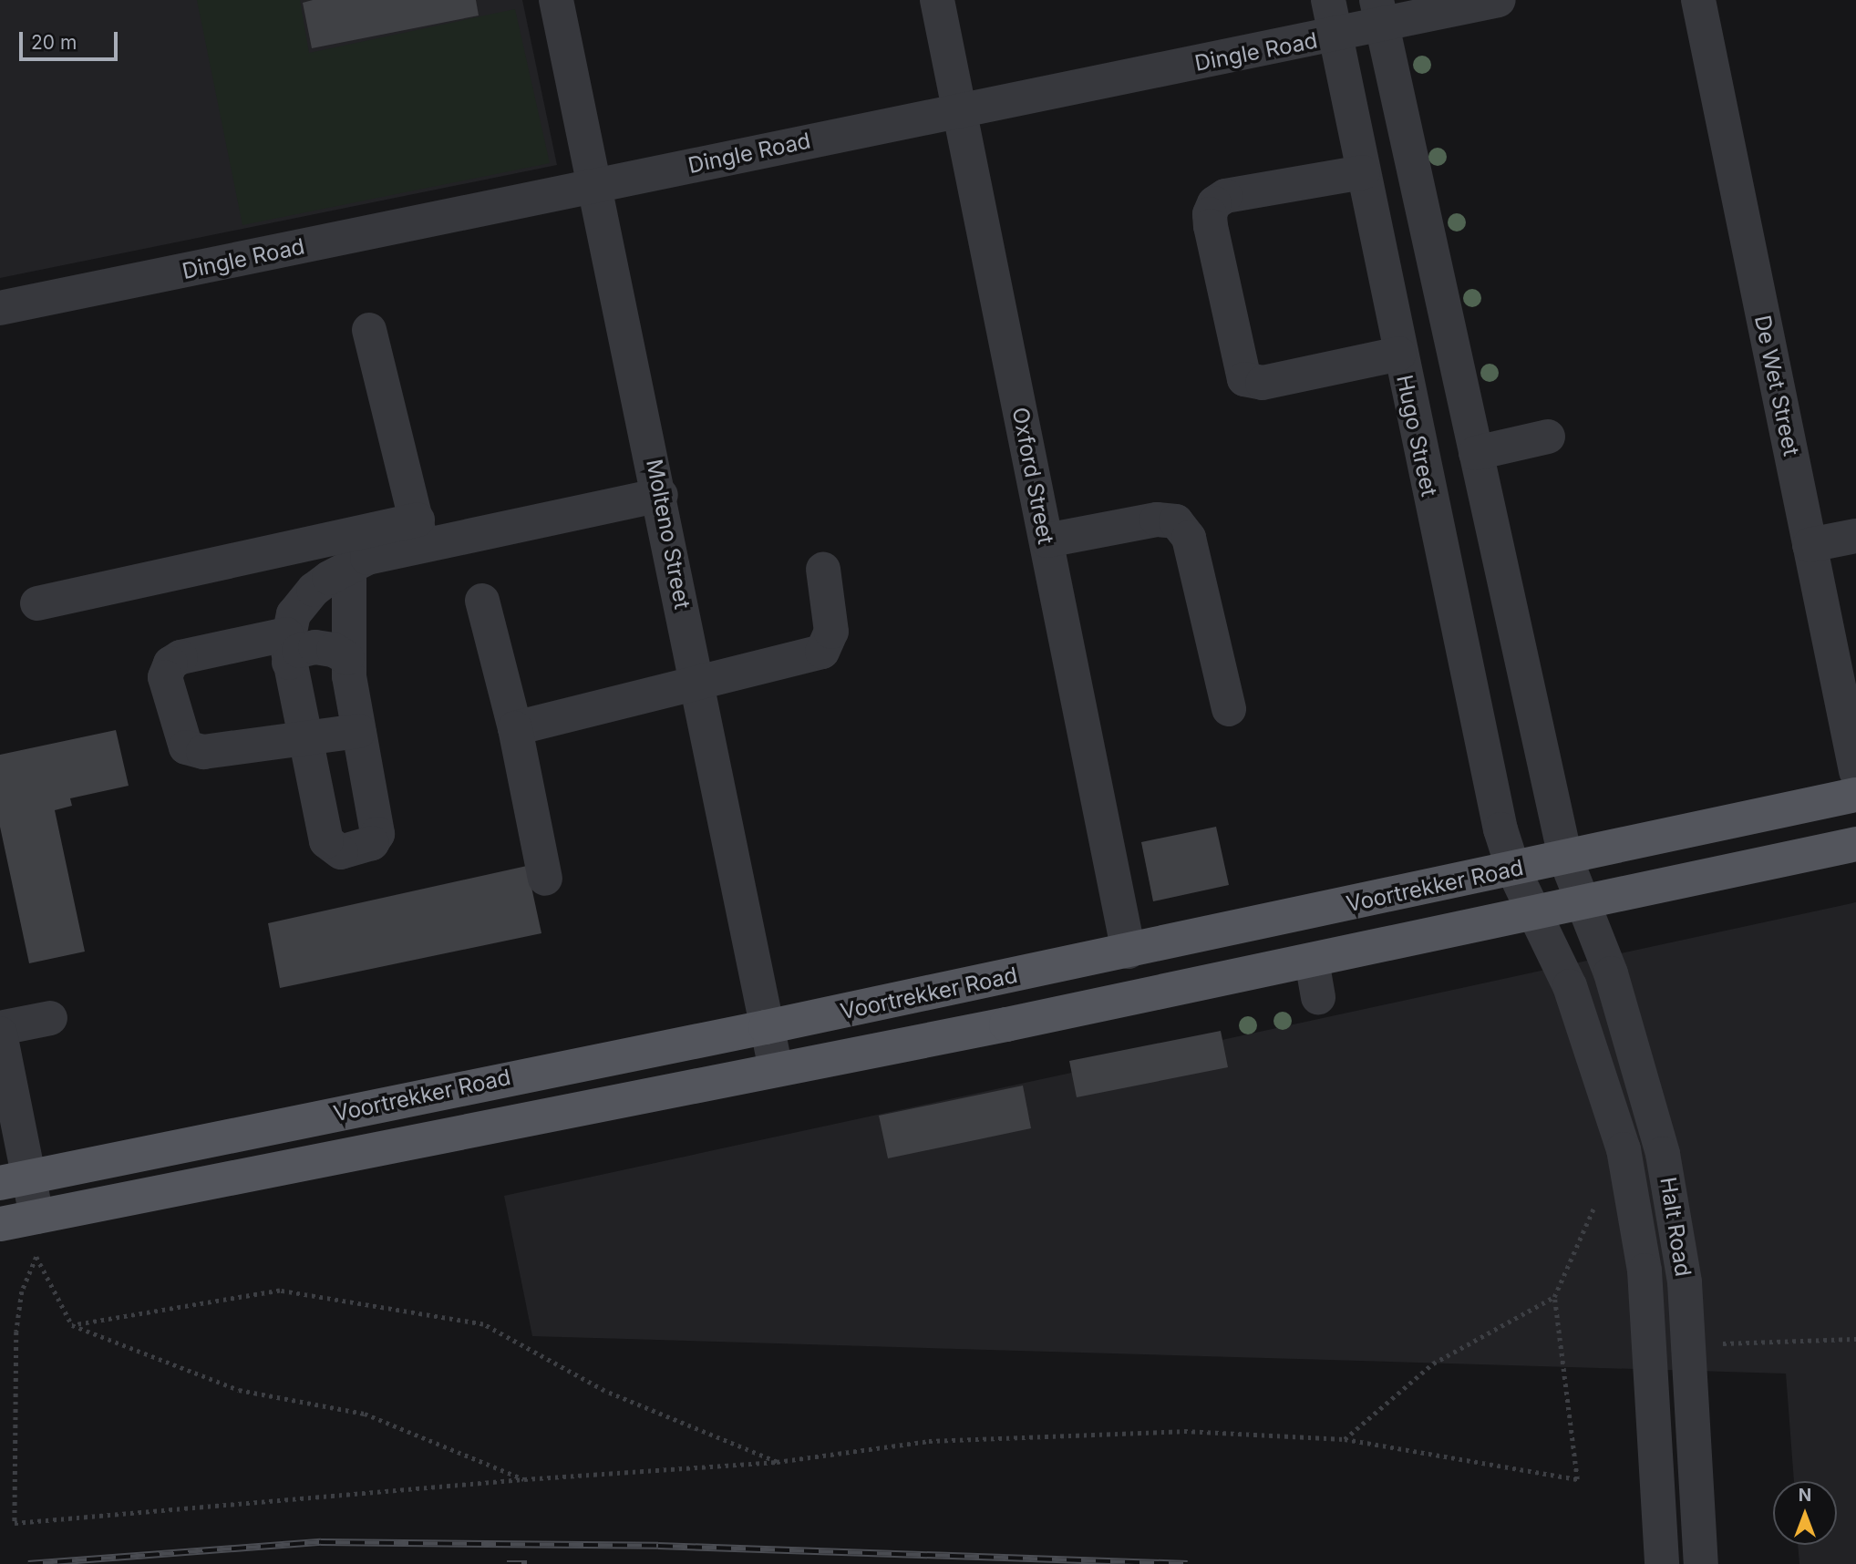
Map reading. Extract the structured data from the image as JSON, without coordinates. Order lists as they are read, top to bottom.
{
  "streets": {
    "main road": ["Voortrekker Road"],
    "street": [
      "Dingle Road",
      "De Wet Street",
      "Hugo Street",
      "Oxford Street",
      "Molteno Street",
      "Halt Road"
    ]
  },
  "crossings": [
    ["Dingle Road", "Hugo Street"],
    ["Dingle Road", "Oxford Street"],
    ["Dingle Road", "Molteno Street"],
    ["Hugo Street", "Voortrekker Road"],
    ["Hugo Street", "Halt Road"],
    ["Oxford Street", "Voortrekker Road"],
    ["Molteno Street", "Voortrekker Road"],
    ["Voortrekker Road", "Halt Road"]
  ],
  "scale_bar": "20 m",
  "north": "top"
}
